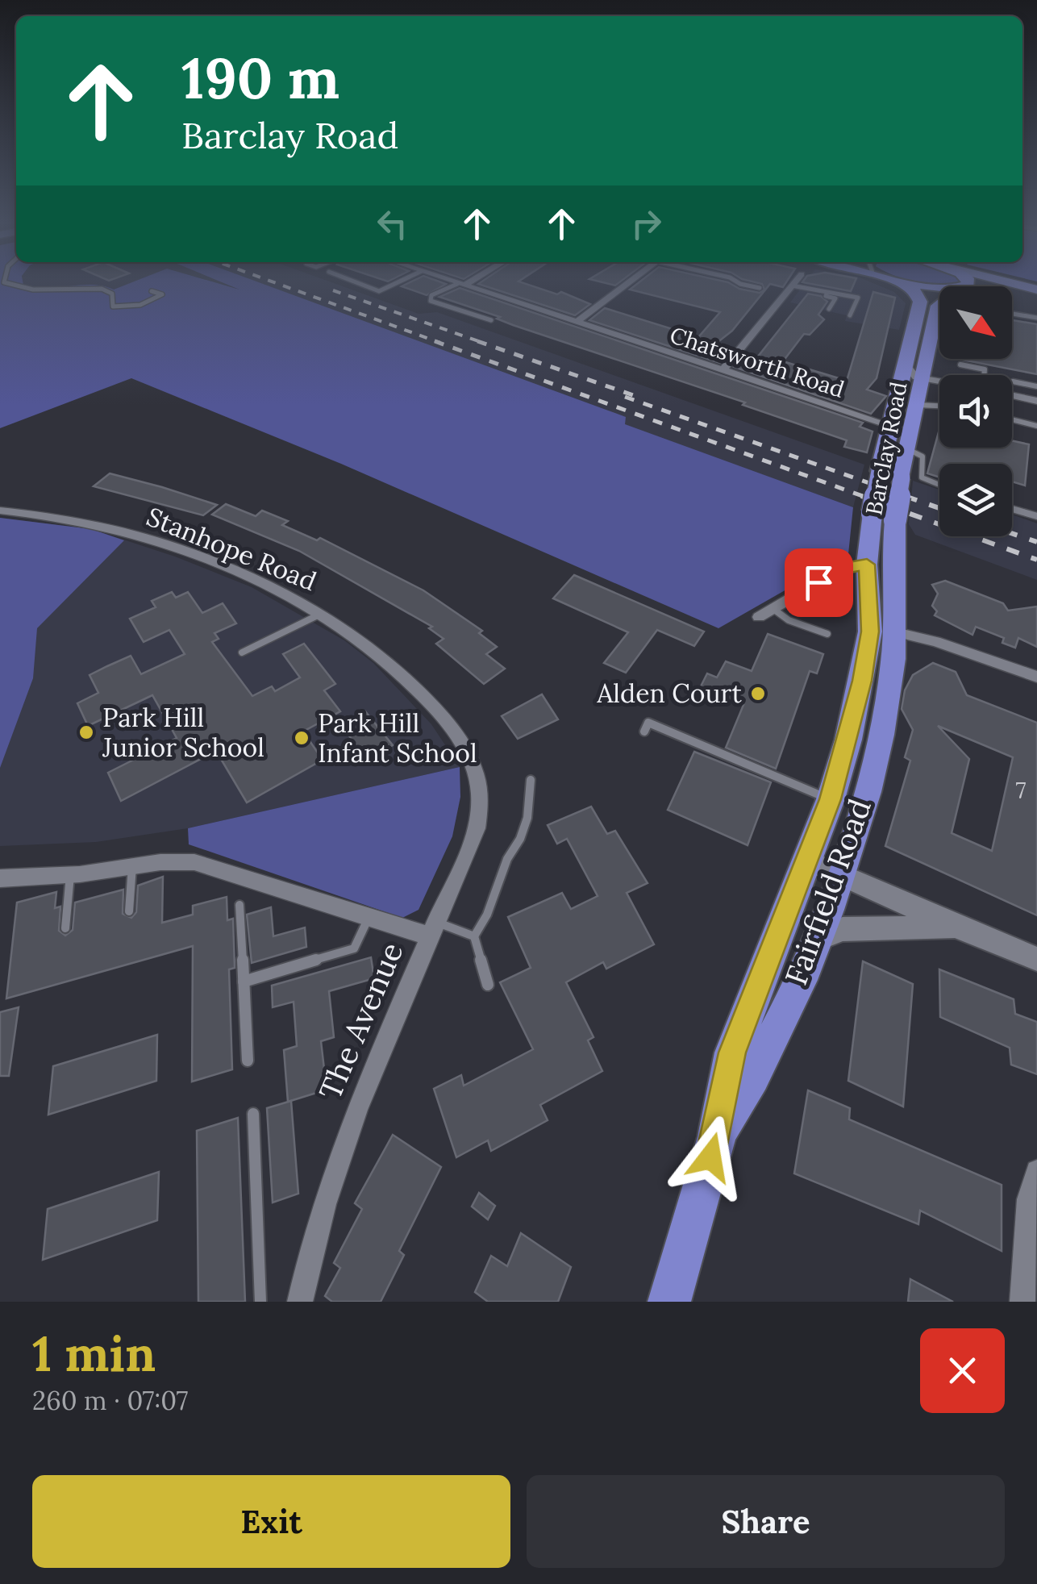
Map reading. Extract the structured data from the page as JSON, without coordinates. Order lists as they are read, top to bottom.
{
  "streets": {
    "highway": ["Barclay Road", "Fairfield Road"],
    "street": ["Chatsworth Road", "Stanhope Road", "The Avenue"]
  },
  "crossings": [
    ["Chatsworth Road", "Barclay Road"],
    ["Barclay Road", "Fairfield Road"],
    ["Stanhope Road", "The Avenue"]
  ],
  "places": ["Alden Court", "Park Hill Junior School", "Park Hill Infant School"],
  "house_numbers": ["7"],
  "north": "bottom right",
  "page": {
    "turn": ["190 m", "Barclay Road"],
    "heading": ["1 min", "260 m · 07:07"],
    "buttons": ["Exit", "Share"]
  }
}
